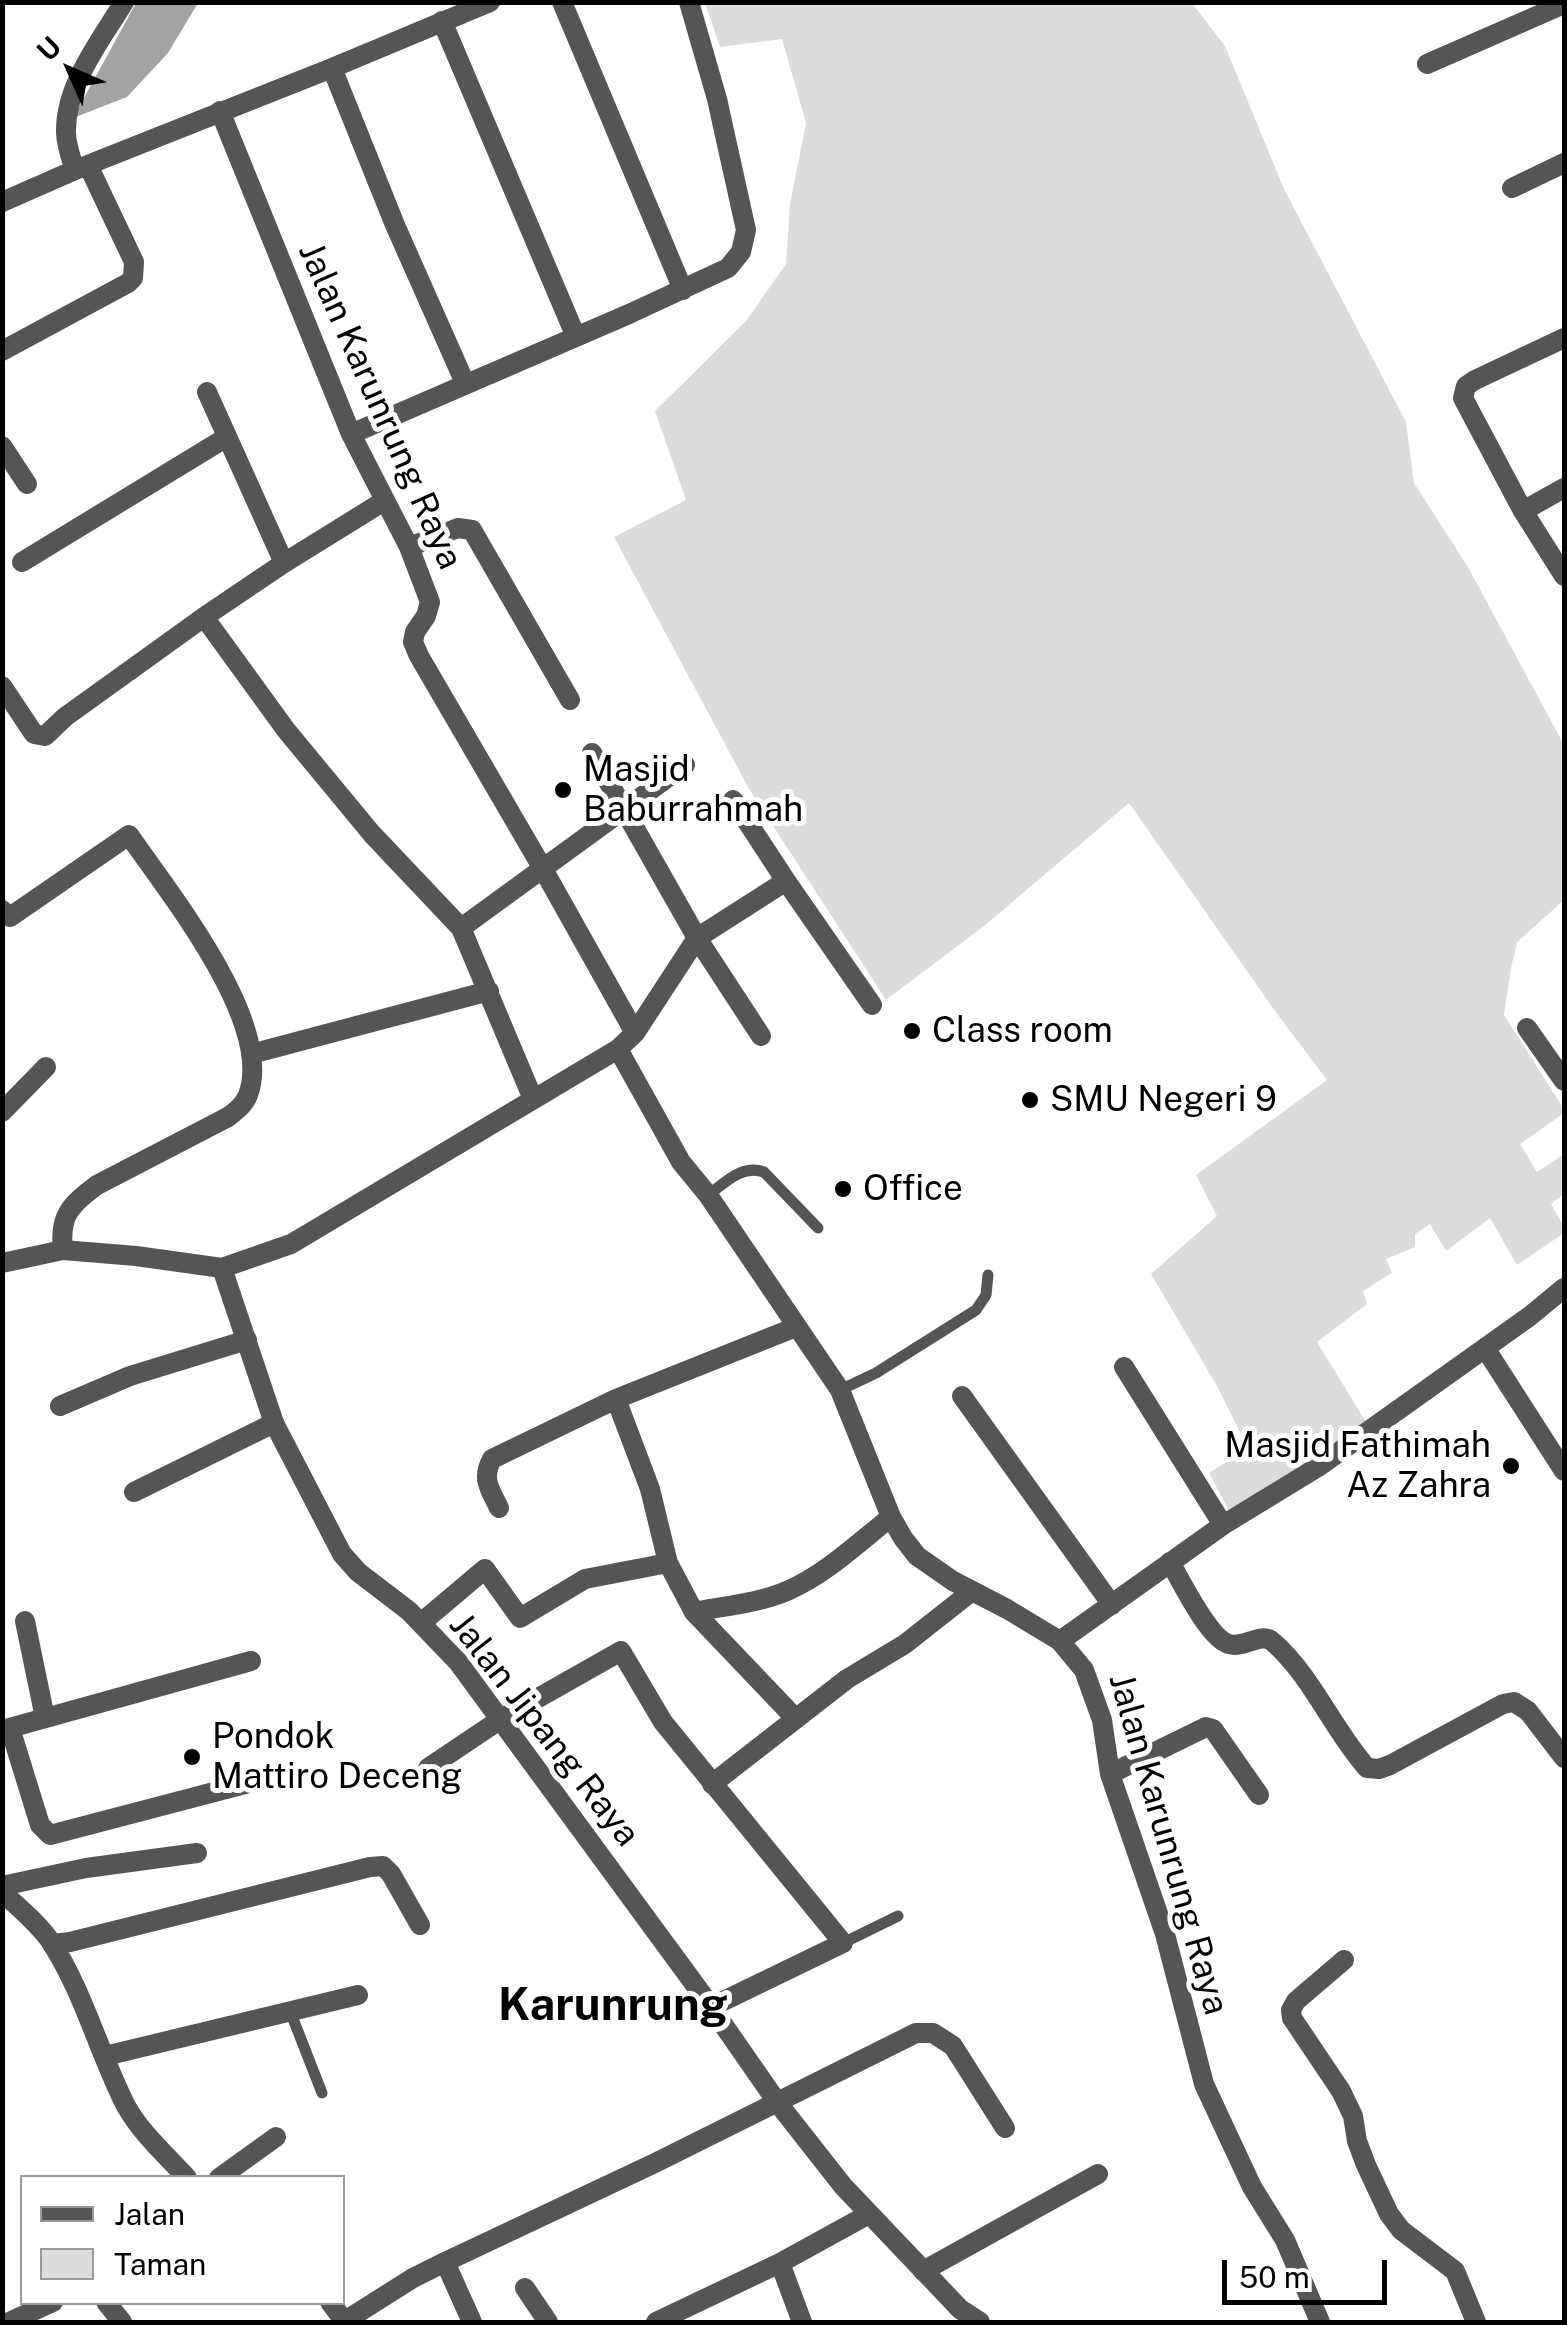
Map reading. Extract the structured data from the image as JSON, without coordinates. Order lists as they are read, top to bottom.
{
  "streets": {
    "street": ["Jalan Karunrung Raya", "Jalan Jipang Raya"]
  },
  "districts": ["Karunrung"],
  "places": [
    "Masjid Baburrahmah",
    "Class room",
    "SMU Negeri 9",
    "Office",
    "Masjid Fathimah Az Zahra",
    "Pondok Mattiro Deceng"
  ],
  "legend": ["Jalan", "Taman"],
  "scale_bar": "50 m",
  "north": "top left"
}
